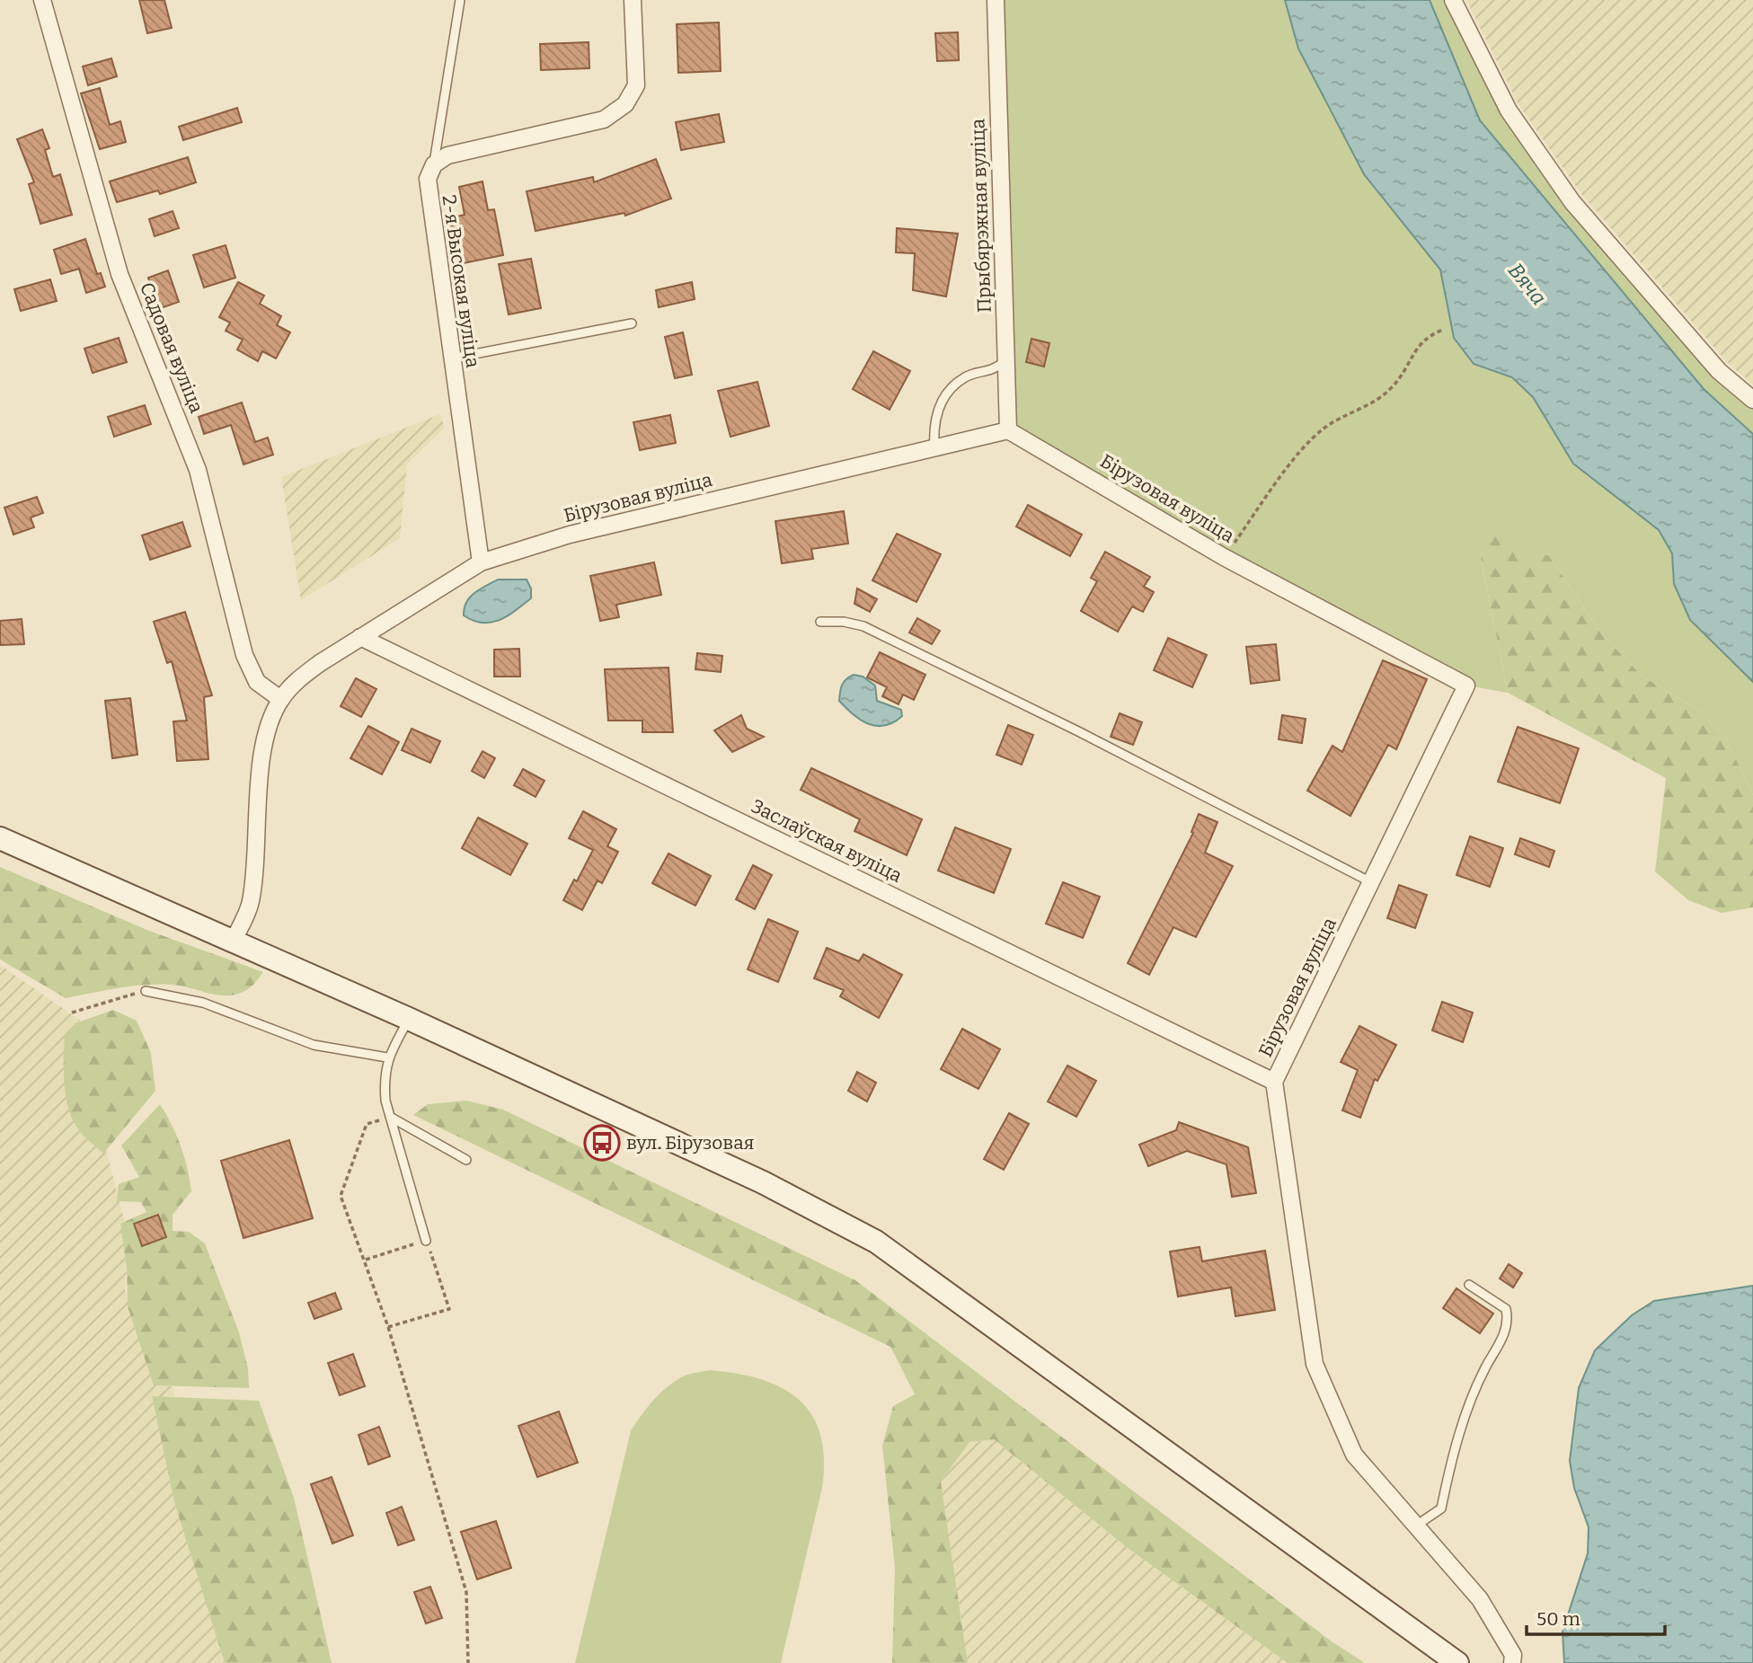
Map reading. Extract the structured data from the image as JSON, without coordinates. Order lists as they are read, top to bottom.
{
  "streets": {
    "street": [
      "Прыбярэжная вуліца",
      "2-я Высокая вуліца",
      "Садовая вуліца",
      "Бірузовая вуліца",
      "Заслаўская вуліца"
    ]
  },
  "crossings": [
    ["Прыбярэжная вуліца", "Бірузовая вуліца"],
    ["2-я Высокая вуліца", "Бірузовая вуліца"],
    ["Садовая вуліца", "Бірузовая вуліца"],
    ["Бірузовая вуліца", "Заслаўская вуліца"]
  ],
  "water": ["Вяча"],
  "places": {
    "bus stop": ["вул. Бірузовая"]
  },
  "scale_bar": "50 m"
}
